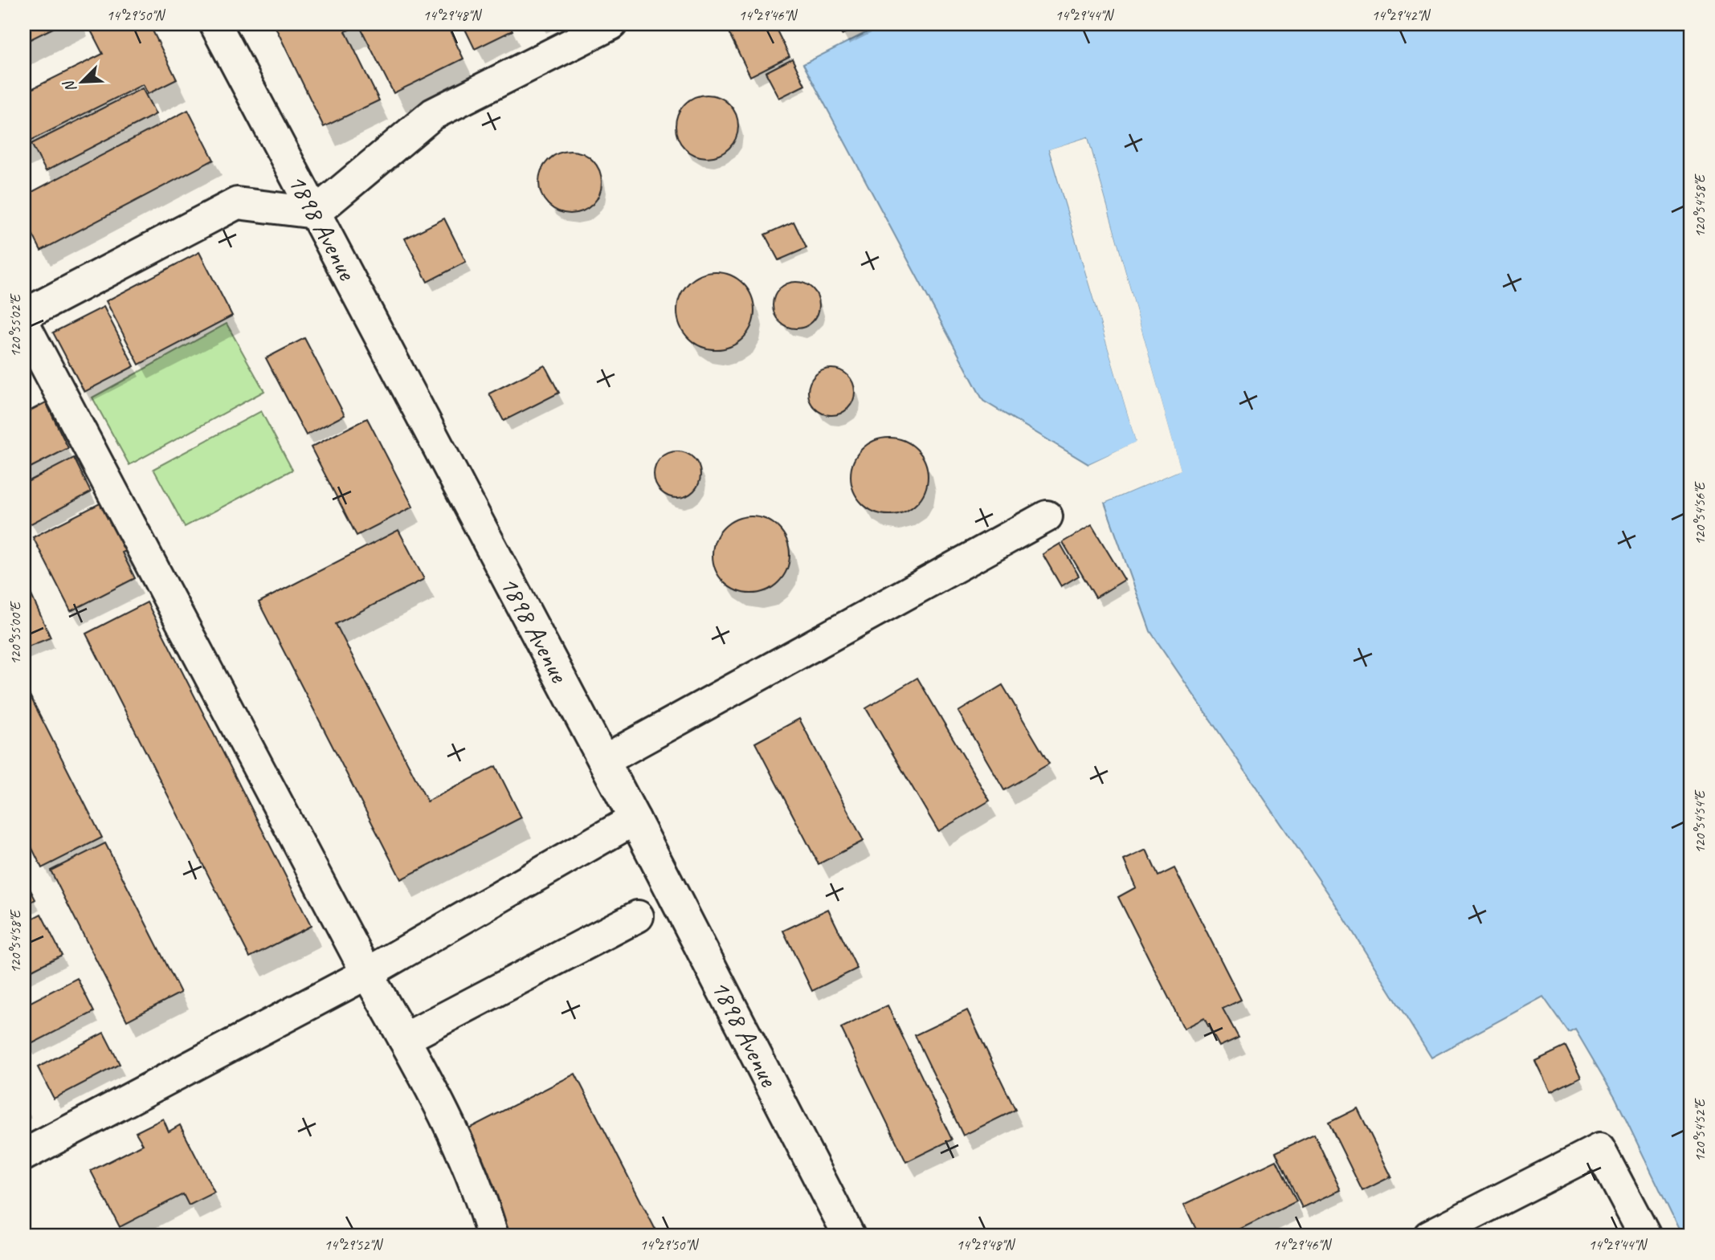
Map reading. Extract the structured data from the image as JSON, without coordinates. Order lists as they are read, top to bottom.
{
  "streets": {
    "street": ["1898 Avenue"]
  },
  "north": "bottom left",
  "coordinates": [
    "14°29'50\"N",
    "14°29'48\"N",
    "14°29'46\"N",
    "14°29'44\"N",
    "14°29'42\"N",
    "120°54'58\"E",
    "120°55'02\"E",
    "120°54'56\"E",
    "120°55'00\"E",
    "120°54'54\"E",
    "120°54'52\"E",
    "14°29'52\"N"
  ]
}
